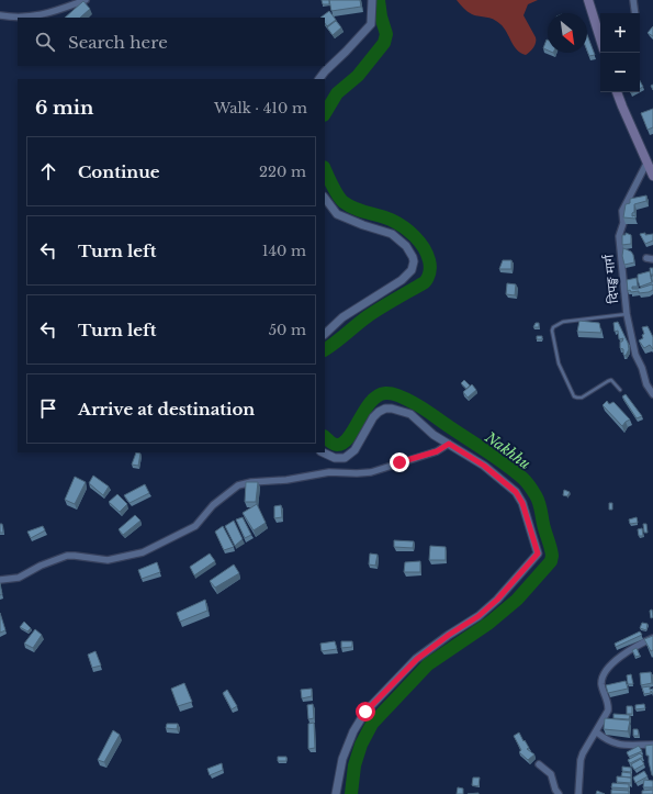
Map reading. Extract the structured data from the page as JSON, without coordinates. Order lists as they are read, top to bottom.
{
  "streets": {
    "street": ["दिपङ्ख मार्ग"]
  },
  "water": ["Nakhhu"],
  "north": "bottom right",
  "page": {
    "map_buttons": ["+", "−"],
    "search": "Search here",
    "heading": ["6 min", "Walk · 410 m"],
    "list": [
      ["Continue", "220 m"],
      ["Turn left", "140 m"],
      ["Turn left", "50 m"],
      "Arrive at destination"
    ]
  }
}
